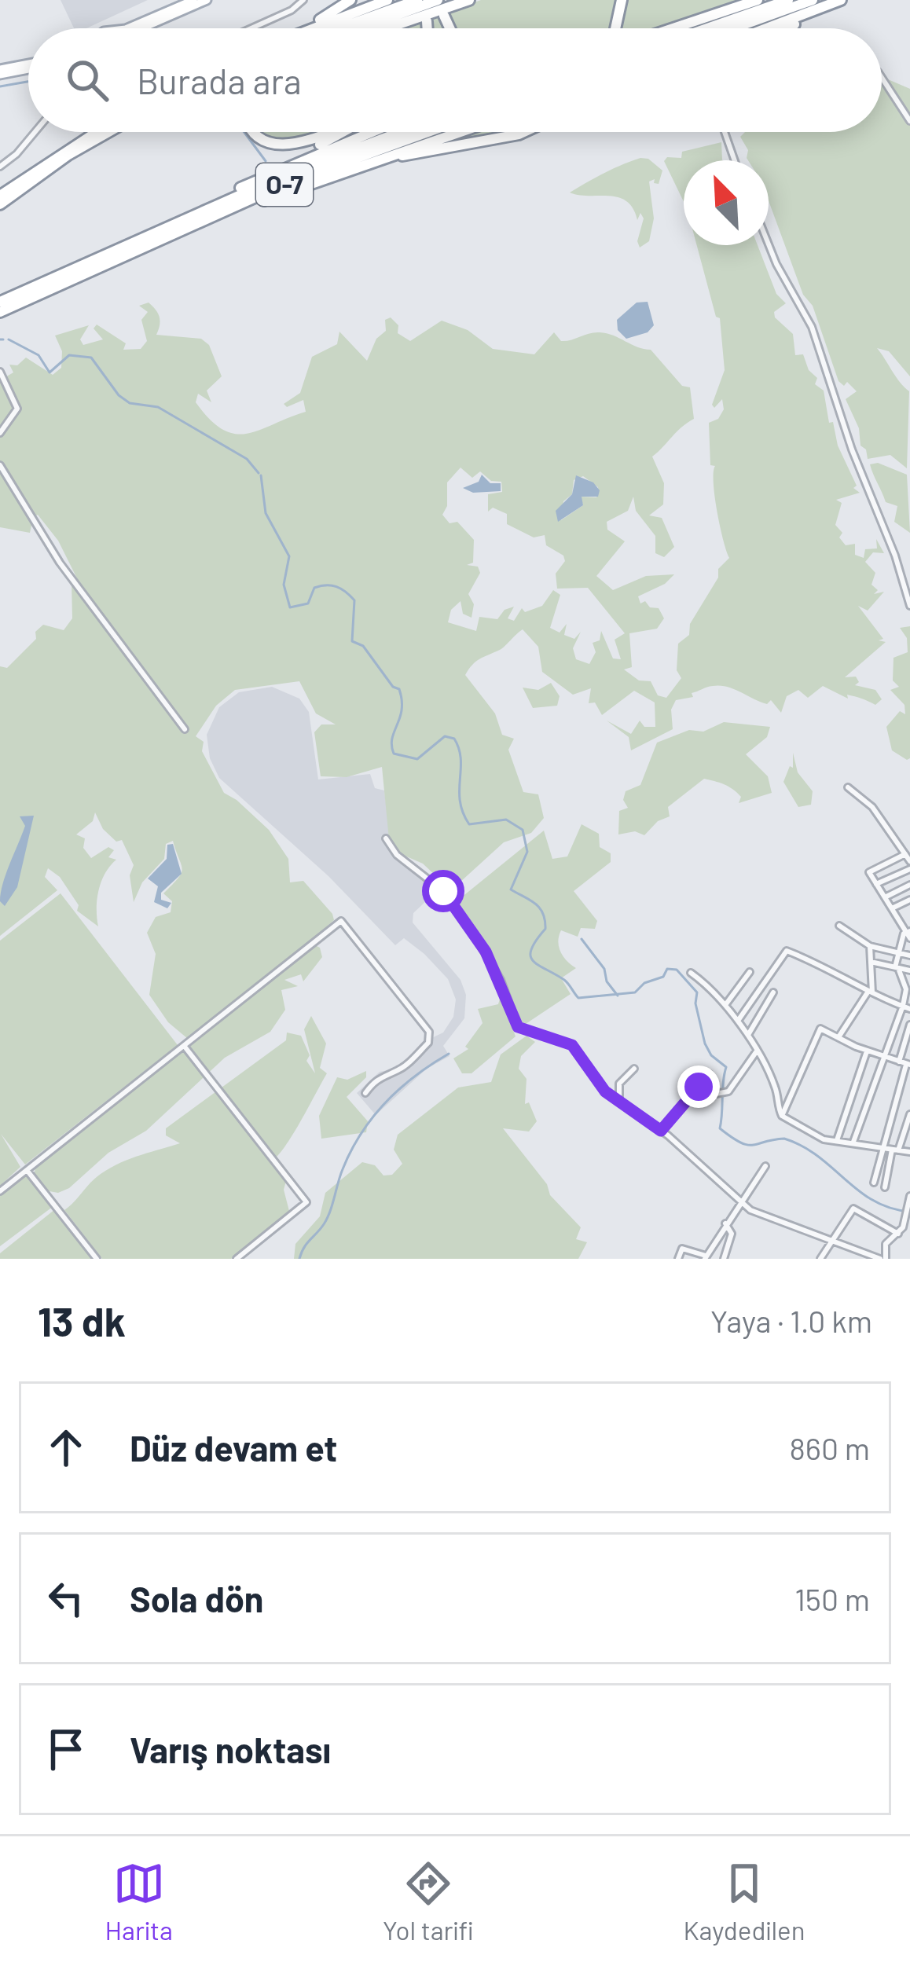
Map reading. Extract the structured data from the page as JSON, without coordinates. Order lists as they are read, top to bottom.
{
  "streets": {
    "highway": ["O-7"]
  },
  "north": "top left",
  "page": {
    "search": "Burada ara",
    "heading": ["13 dk", "Yaya · 1.0 km"],
    "list": [
      ["Düz devam et", "860 m"],
      ["Sola dön", "150 m"],
      "Varış noktası"
    ],
    "nav": ["Harita", "Yol tarifi", "Kaydedilen"]
  }
}
